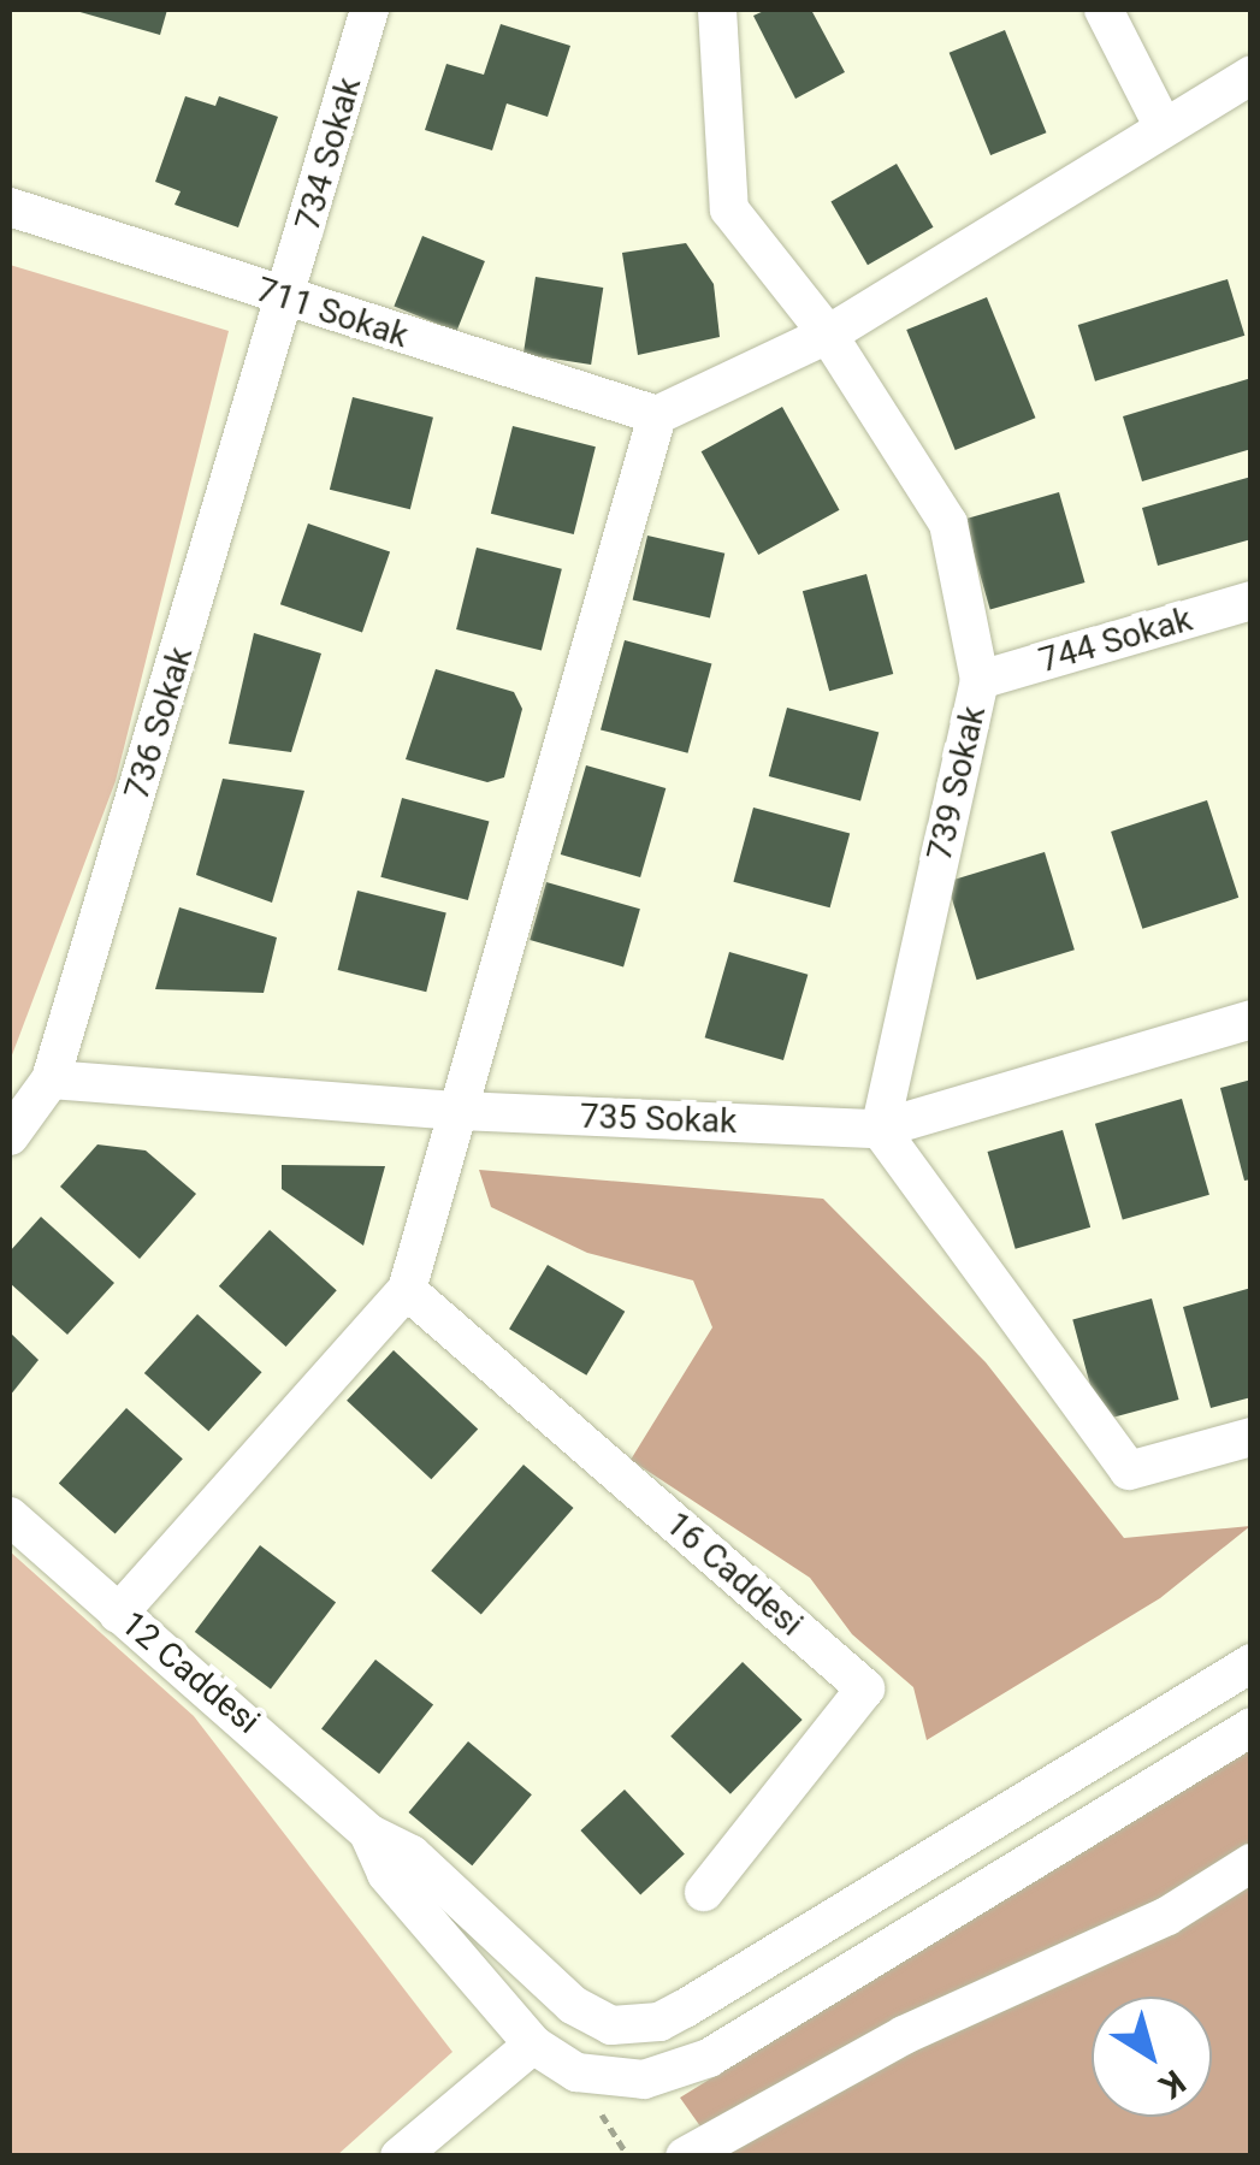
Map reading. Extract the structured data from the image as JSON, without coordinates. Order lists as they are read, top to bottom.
{
  "streets": {
    "street": [
      "734 Sokak",
      "711 Sokak",
      "744 Sokak",
      "736 Sokak",
      "739 Sokak",
      "735 Sokak",
      "16 Caddesi",
      "12 Caddesi"
    ]
  },
  "crossings": [
    ["734 Sokak", "711 Sokak"],
    ["734 Sokak", "736 Sokak"],
    ["711 Sokak", "736 Sokak"],
    ["744 Sokak", "739 Sokak"],
    ["736 Sokak", "735 Sokak"],
    ["739 Sokak", "735 Sokak"]
  ],
  "north": "bottom right"
}
